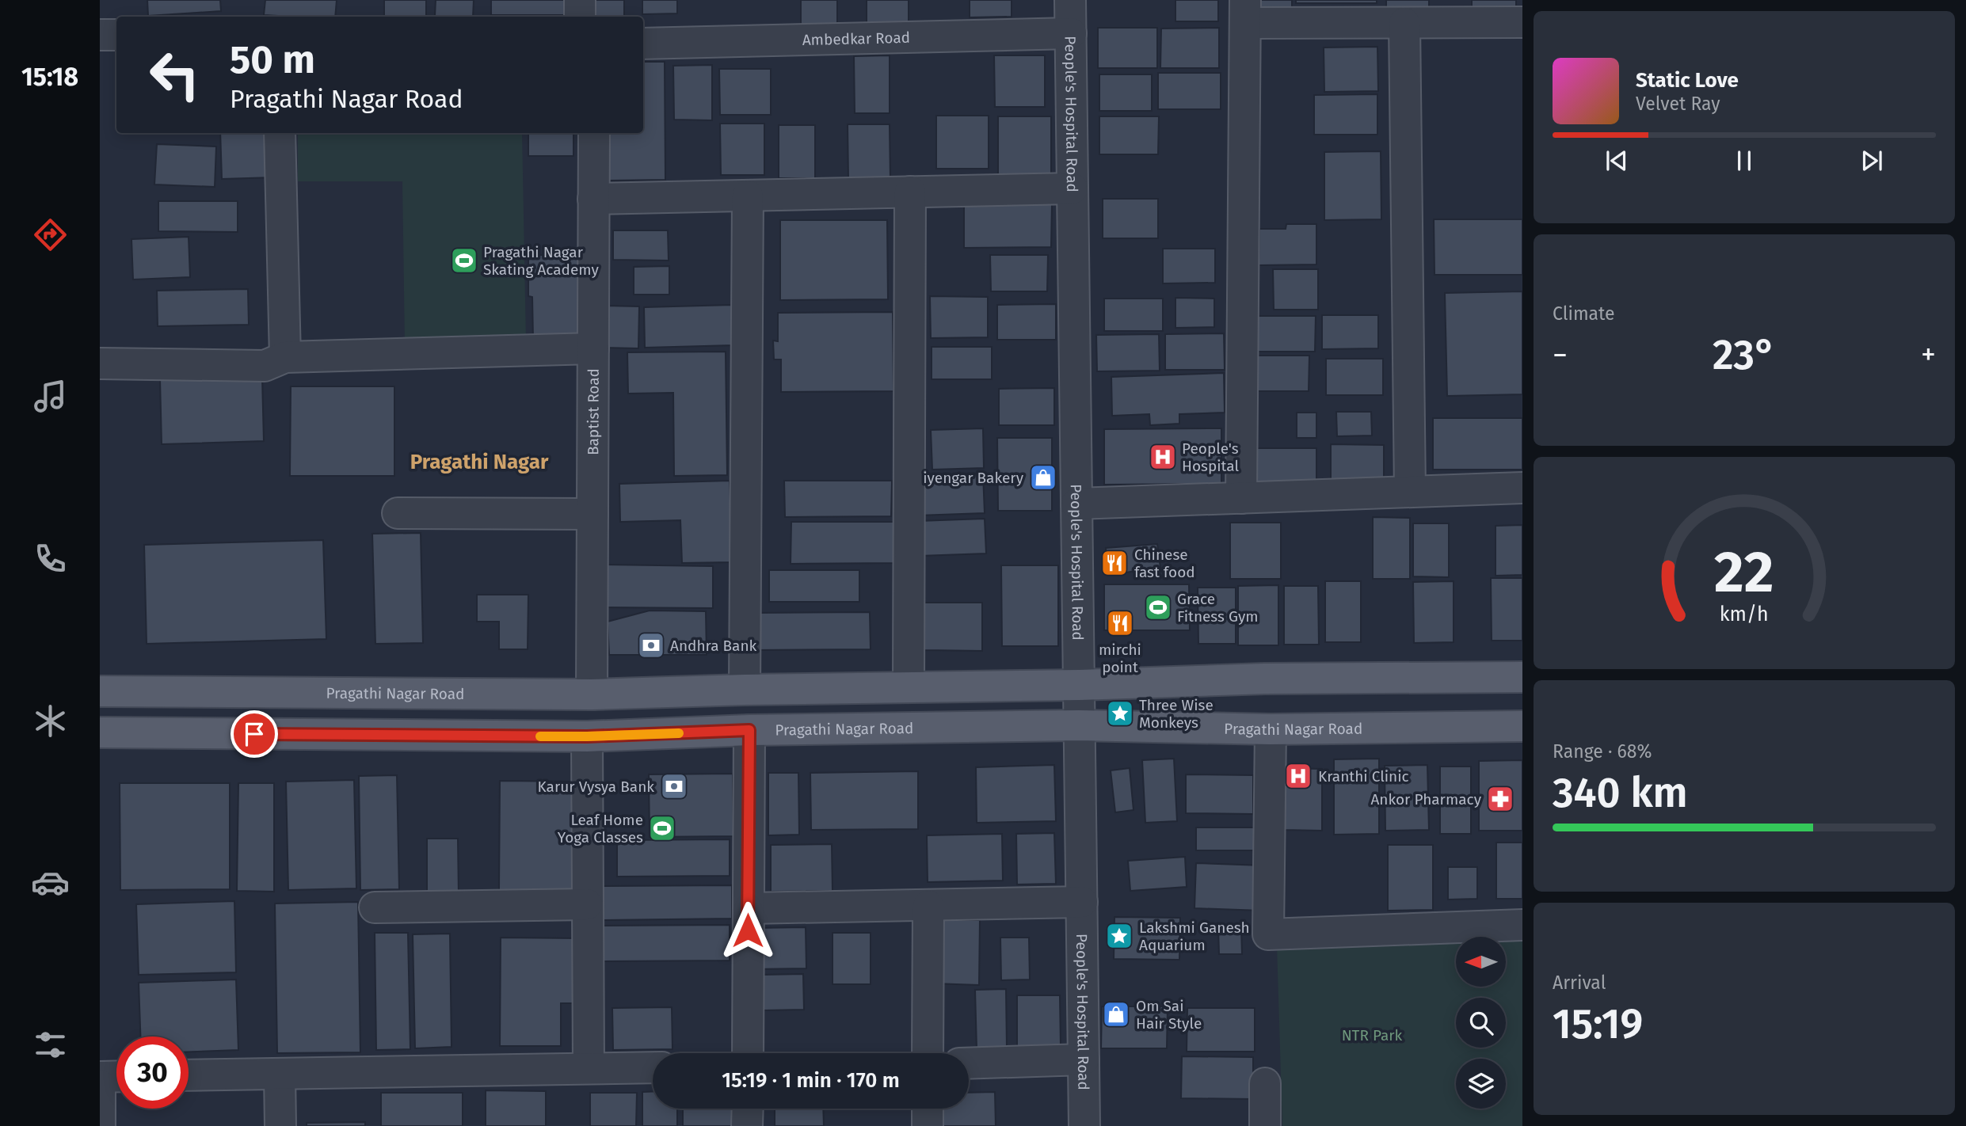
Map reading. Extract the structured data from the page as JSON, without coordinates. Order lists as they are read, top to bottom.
{
  "streets": {
    "main road": ["Pragathi Nagar Road"],
    "street": ["Ambedkar Road", "People's Hospital Road", "Baptist Road"]
  },
  "crossings": [
    ["Ambedkar Road", "People's Hospital Road"],
    ["People's Hospital Road", "Pragathi Nagar Road"],
    ["Baptist Road", "Pragathi Nagar Road"]
  ],
  "districts": ["Pragathi Nagar"],
  "parks": ["NTR Park"],
  "places": {
    "sports": ["Pragathi Nagar Skating Academy", "Grace Fitness Gym", "Leaf Home Yoga Classes"],
    "hospital": ["People's Hospital", "Kranthi Clinic"],
    "shop": ["iyengar Bakery", "Om Sai Hair Style"],
    "restaurant": ["Chinese fast food", "mirchi point"],
    "bank": ["Andhra Bank", "Karur Vysya Bank"],
    "place": ["Three Wise Monkeys", "Lakshmi Ganesh Aquarium"],
    "pharmacy": ["Ankor Pharmacy"]
  },
  "north": "left",
  "page": {
    "tabs": "15:18",
    "turn": ["50 m", "Pragathi Nagar Road"],
    "song": ["Static Love", "Velvet Ray"],
    "tile": [
      "Climate",
      ["Range · 68%", "340 km"],
      ["Arrival", "15:19"]
    ],
    "heat": ["−", "23°", "+"],
    "limit": "30",
    "trip": "15:19 · 1 min · 170 m",
    "gauge": ["22", "km/h"]
  }
}
